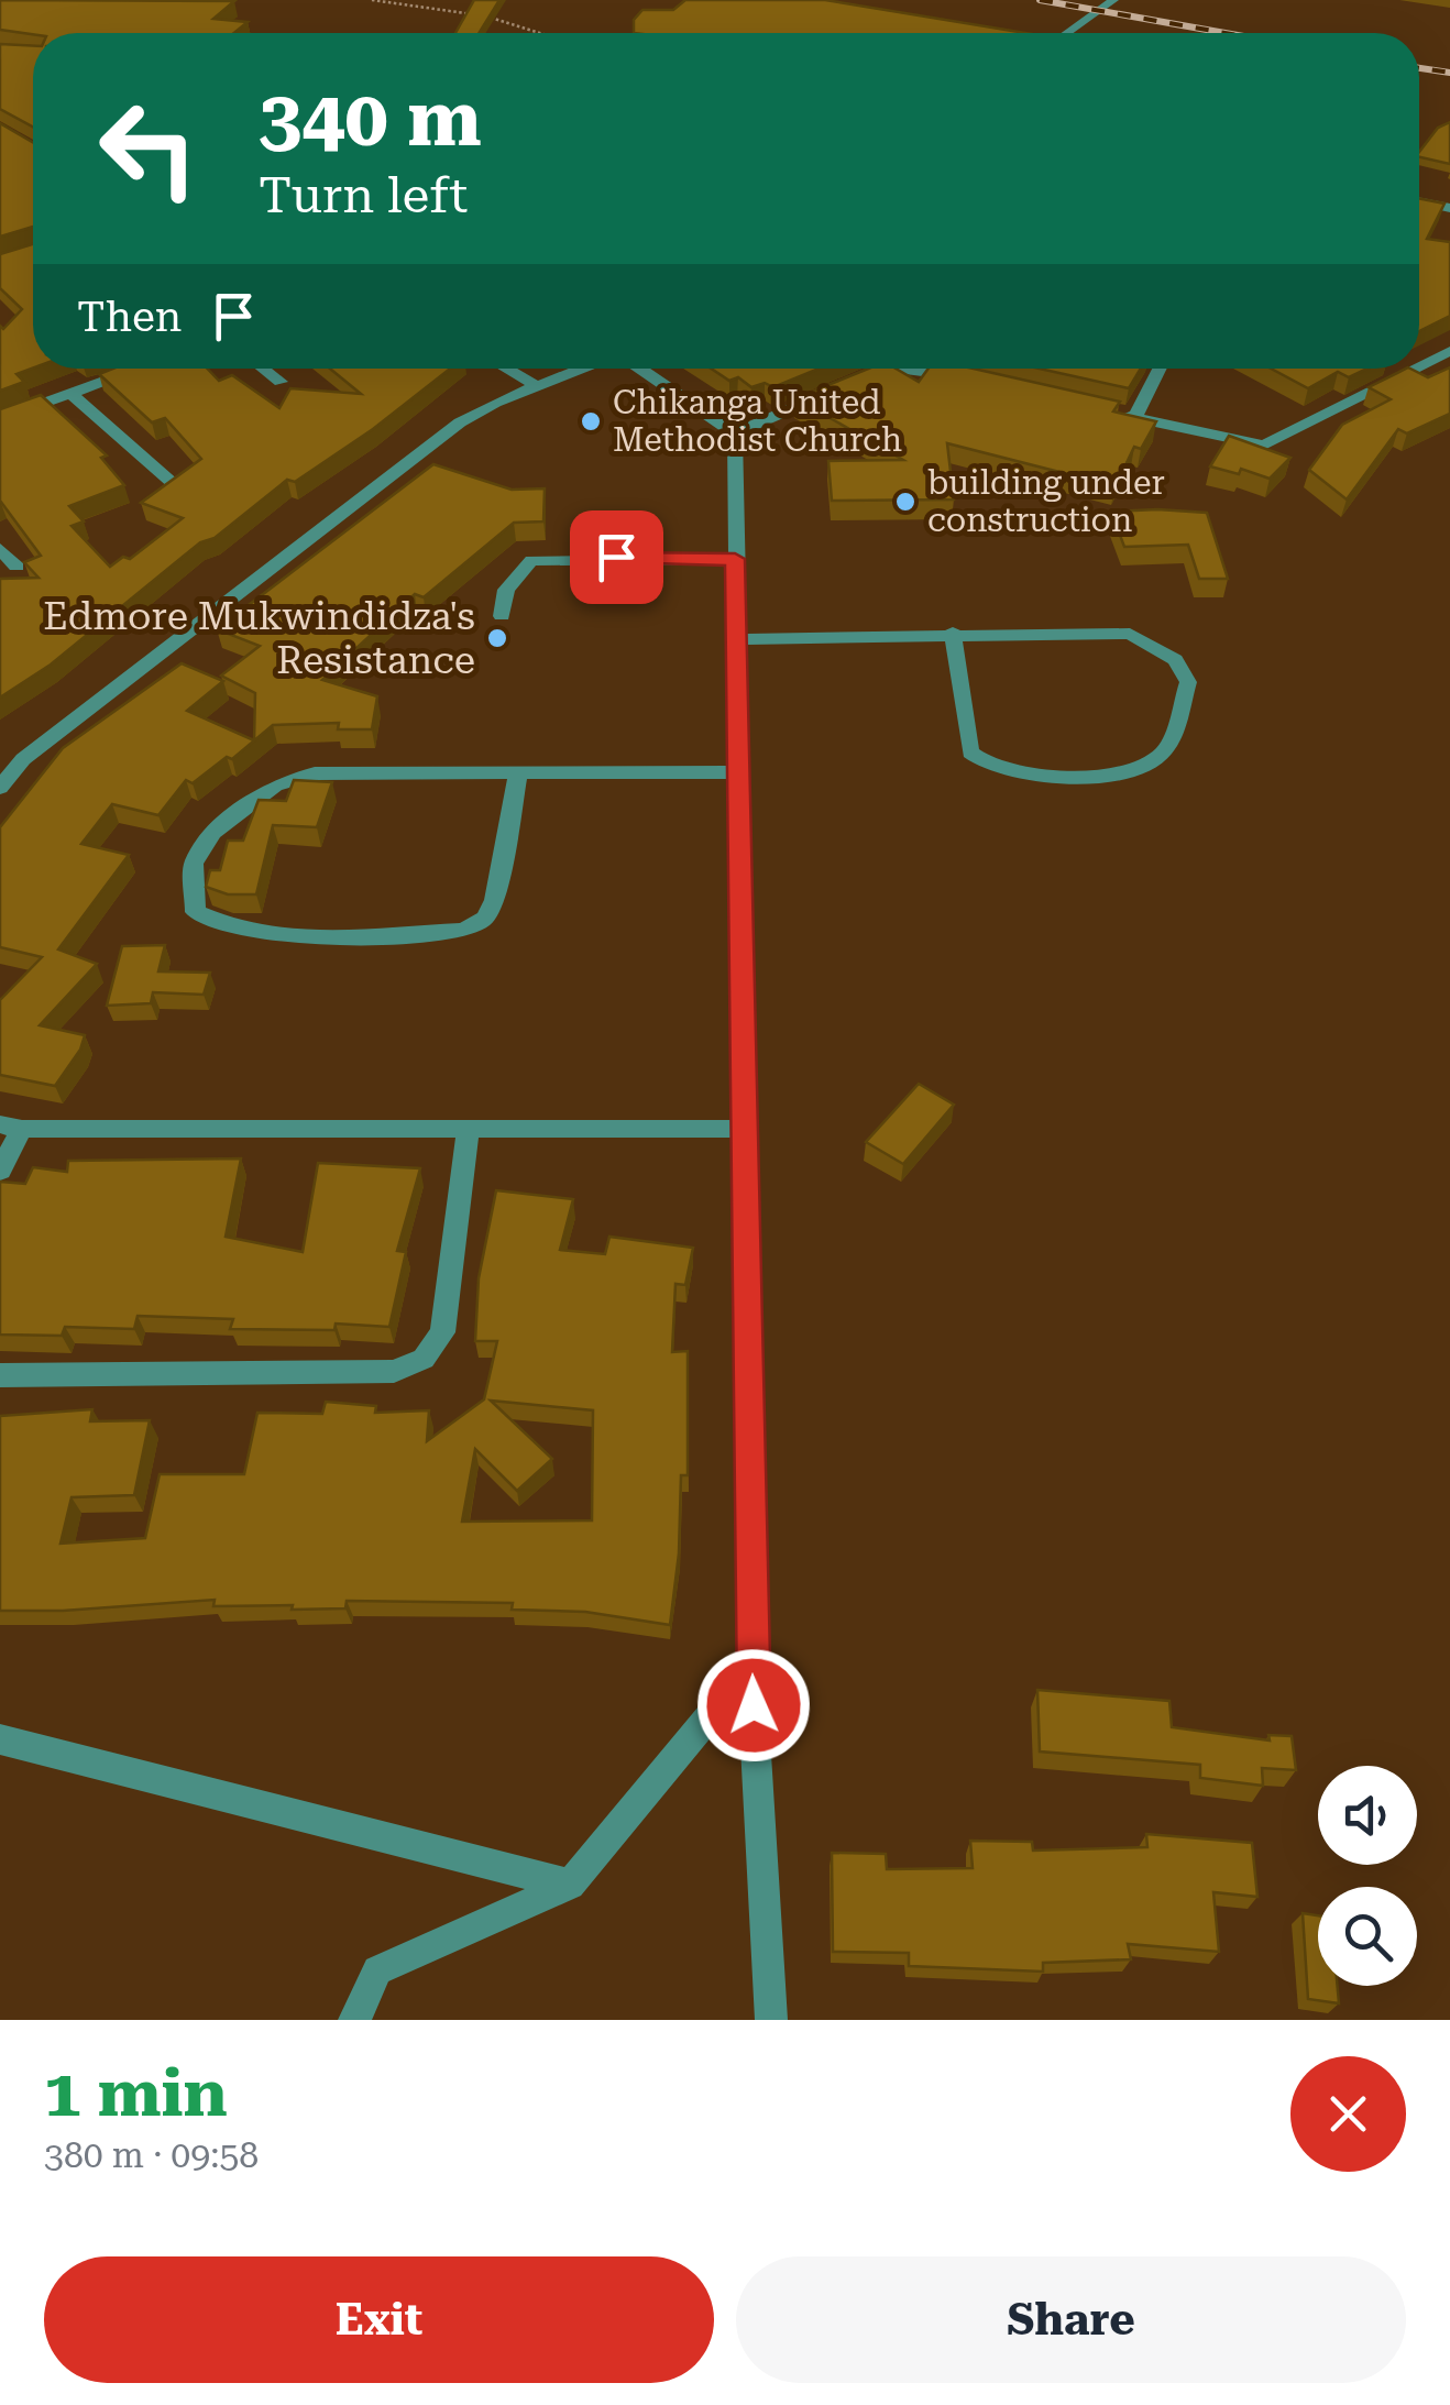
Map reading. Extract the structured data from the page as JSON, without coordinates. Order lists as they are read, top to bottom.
{
  "places": ["Chikanga United Methodist Church", "building under construction", "Edmore Mukwindidza's Resistance"],
  "page": {
    "turn": ["340 m", "Turn left"],
    "then": "Then",
    "heading": ["1 min", "380 m · 09:58"],
    "buttons": ["Exit", "Share"]
  }
}
